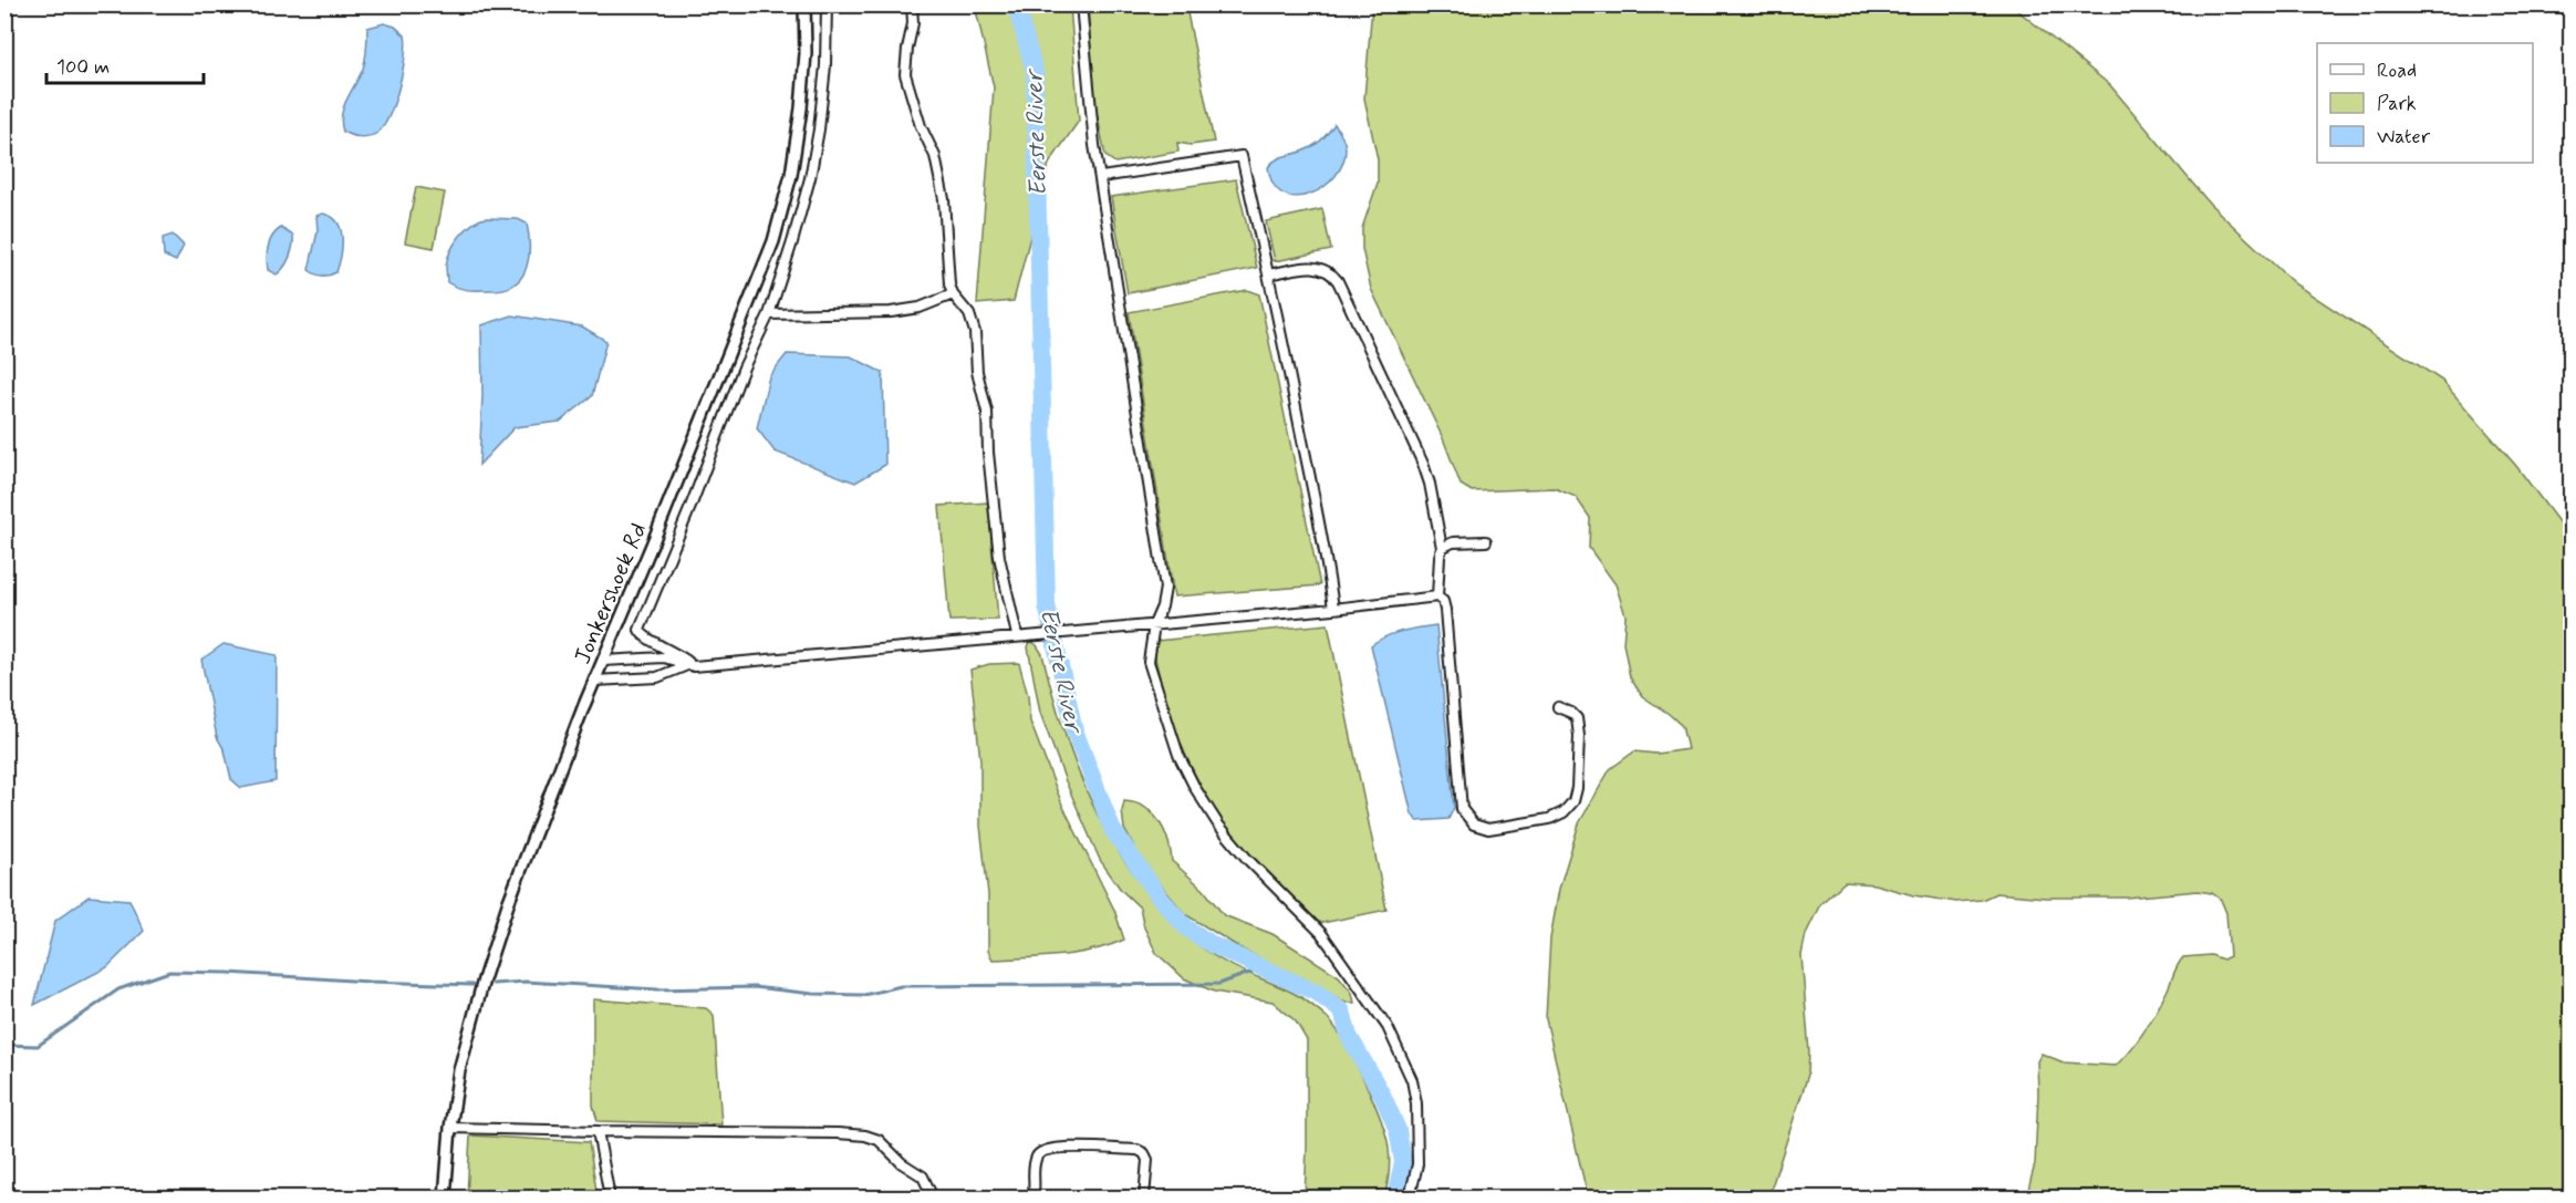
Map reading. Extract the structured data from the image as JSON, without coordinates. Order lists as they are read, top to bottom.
{
  "streets": {
    "street": ["Jonkershoek Rd"]
  },
  "water": ["Eerste River"],
  "legend": ["Road", "Park", "Water"],
  "scale_bar": "100 m"
}
